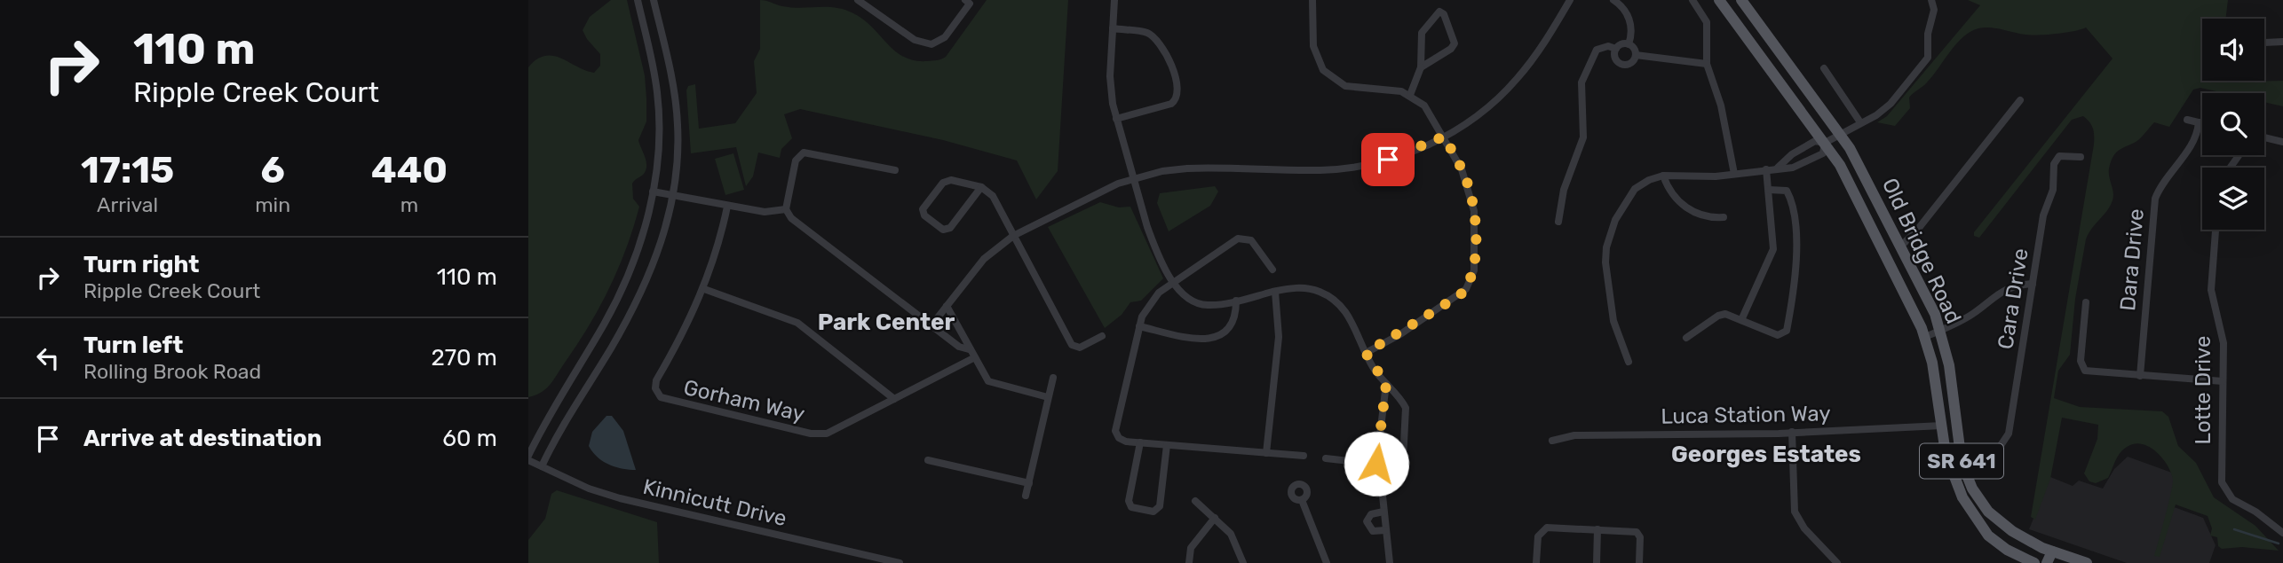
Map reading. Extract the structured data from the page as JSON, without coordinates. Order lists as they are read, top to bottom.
{
  "streets": {
    "main road": ["Old Bridge Road", "SR 641"],
    "street": [
      "Dara Drive",
      "Cara Drive",
      "Lotte Drive",
      "Gorham Way",
      "Luca Station Way",
      "Kinnicutt Drive"
    ]
  },
  "crossings": [
    ["Old Bridge Road", "Luca Station Way"]
  ],
  "districts": ["Park Center", "Georges Estates"],
  "page": {
    "turn": ["110 m", "Ripple Creek Court"],
    "eta": [
      "17:15",
      "Arrival",
      "6",
      "min",
      "440",
      "m"
    ],
    "list": [
      {
        "name": "Turn right",
        "note": "Ripple Creek Court",
        "value": "110 m"
      },
      {
        "name": "Turn left",
        "note": "Rolling Brook Road",
        "value": "270 m"
      },
      {
        "name": "Arrive at destination",
        "value": "60 m"
      }
    ]
  }
}
